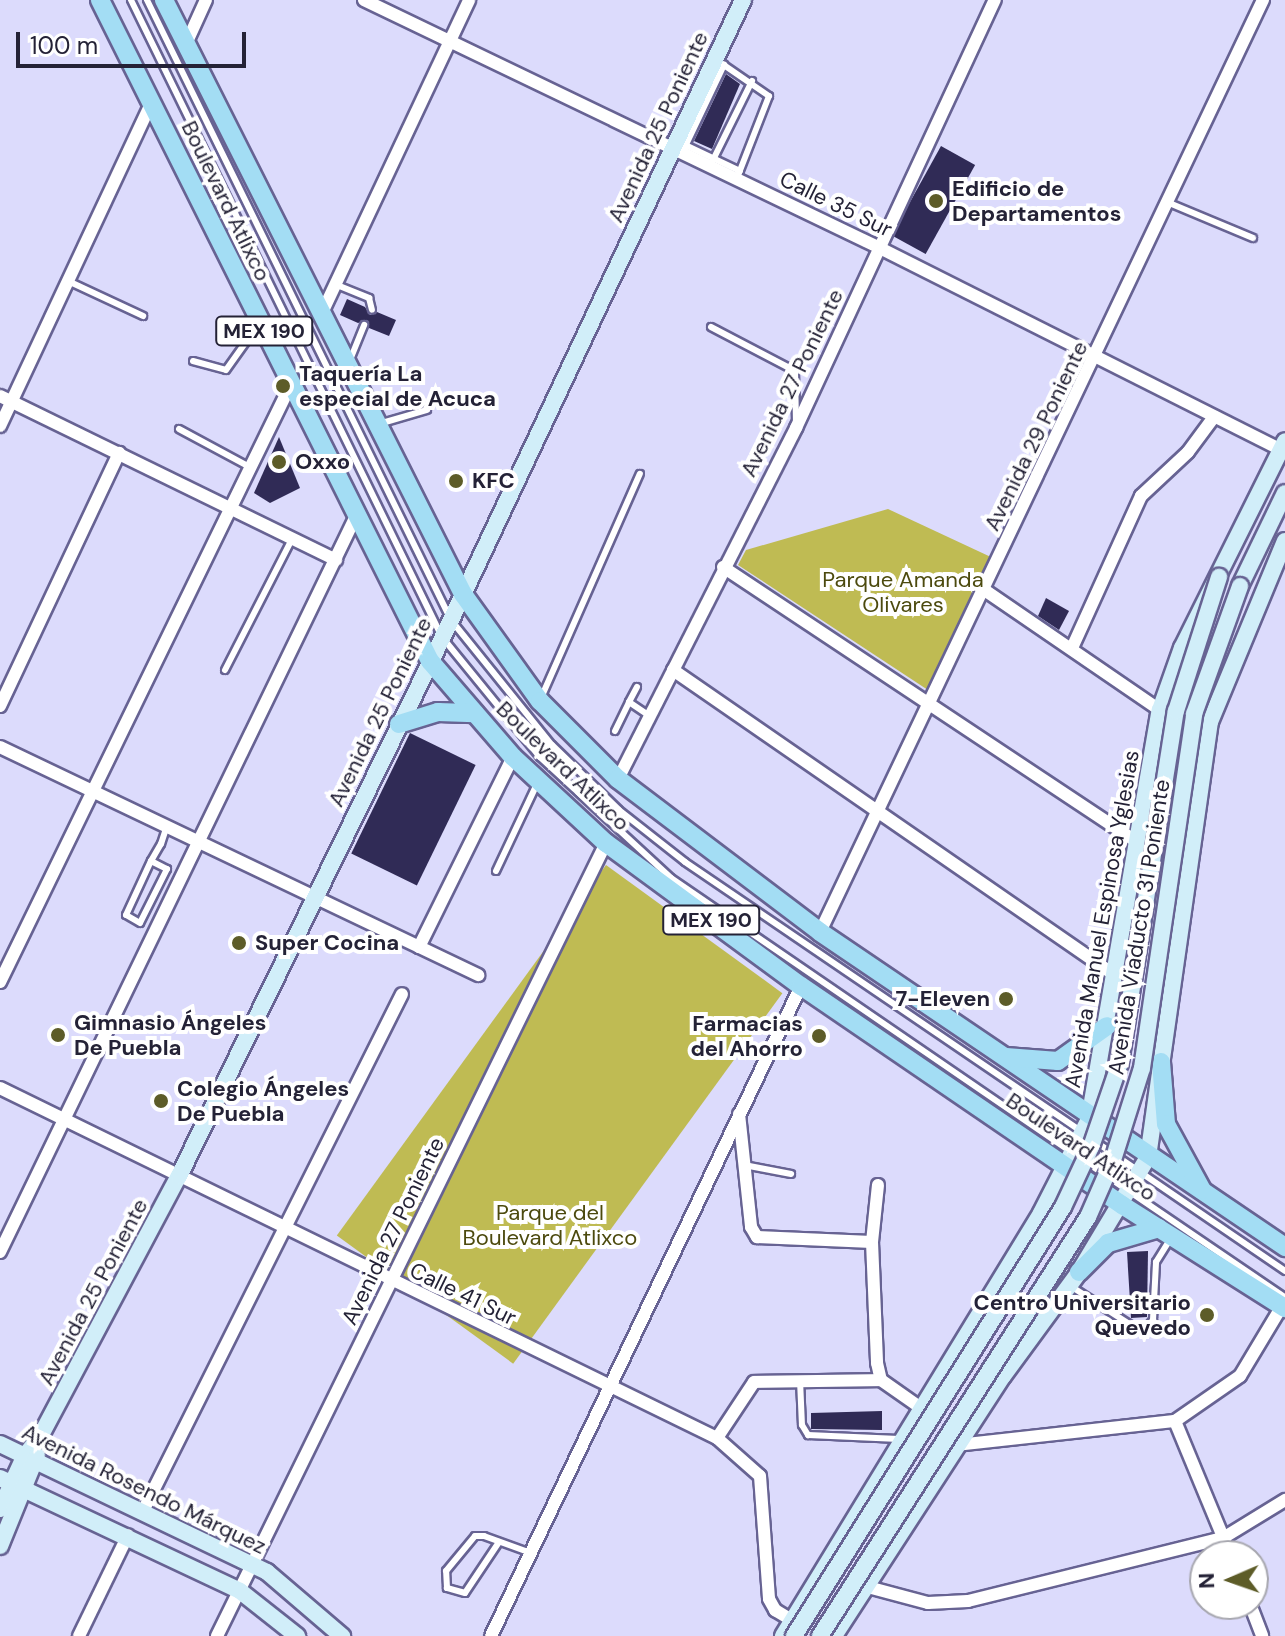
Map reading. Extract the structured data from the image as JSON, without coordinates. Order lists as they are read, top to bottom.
{
  "streets": {
    "main road": [
      "Avenida 25 Poniente",
      "Boulevard Atlixco",
      "MEX 190",
      "Avenida Manuel Espinosa Yglesias",
      "Avenida Viaducto 31 Poniente",
      "Avenida Rosendo Márquez"
    ],
    "street": [
      "Calle 35 Sur",
      "Avenida 27 Poniente",
      "Avenida 29 Poniente",
      "Calle 41 Sur"
    ]
  },
  "crossings": [
    ["Avenida 25 Poniente", "Boulevard Atlixco"],
    ["Avenida 25 Poniente", "Calle 35 Sur"],
    ["Avenida 25 Poniente", "Calle 41 Sur"],
    ["Avenida 25 Poniente", "Avenida Rosendo Márquez"],
    ["Boulevard Atlixco", "Avenida 27 Poniente"],
    ["Boulevard Atlixco", "Avenida 29 Poniente"],
    ["Boulevard Atlixco", "Avenida Manuel Espinosa Yglesias"],
    ["Calle 35 Sur", "Avenida 27 Poniente"],
    ["Calle 35 Sur", "Avenida 29 Poniente"],
    ["Calle 35 Sur", "Avenida Manuel Espinosa Yglesias"],
    ["Avenida 27 Poniente", "Calle 41 Sur"],
    ["Avenida 27 Poniente", "Avenida Rosendo Márquez"],
    ["Avenida Manuel Espinosa Yglesias", "Avenida Viaducto 31 Poniente"],
    ["Avenida Manuel Espinosa Yglesias", "Calle 41 Sur"],
    ["Avenida Viaducto 31 Poniente", "Calle 41 Sur"]
  ],
  "parks": ["Parque Amanda Olivares", "Parque del Boulevard Atlixco"],
  "places": [
    "Edificio de Departamentos",
    "Taquería La especial de Acuca",
    "Oxxo",
    "KFC",
    "Super Cocina",
    "7-Eleven",
    "Gimnasio Ángeles De Puebla",
    "Farmacias del Ahorro",
    "Colegio Ángeles De Puebla",
    "Centro Universitario Quevedo"
  ],
  "scale_bar": "100 m",
  "north": "left"
}
